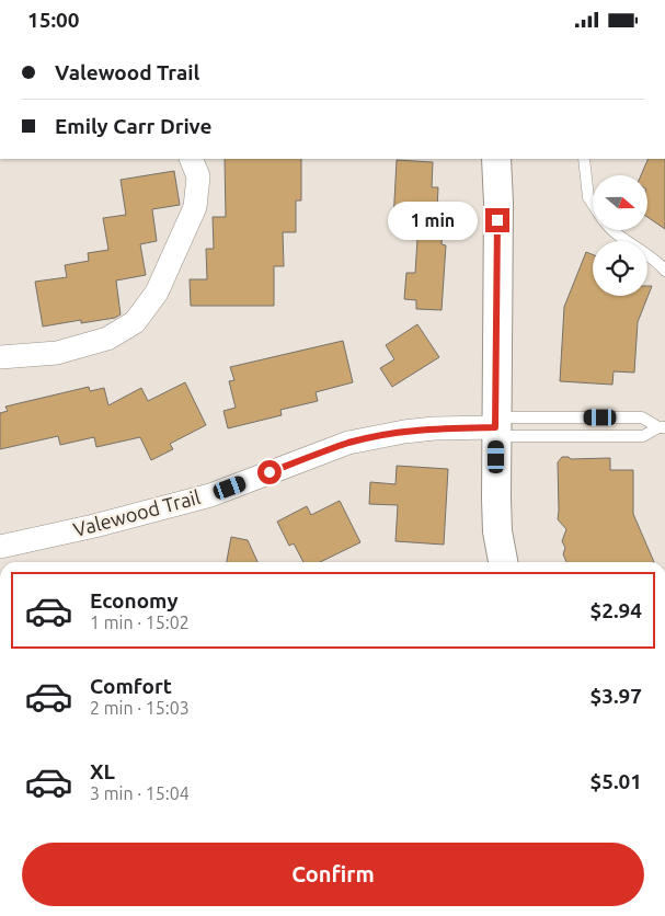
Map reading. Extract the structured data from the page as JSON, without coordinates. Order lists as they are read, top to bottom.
{
  "streets": {
    "street": ["Valewood Trail"]
  },
  "north": "right",
  "page": {
    "status": "15:00",
    "banner": ["Valewood Trail", "Emily Carr Drive"],
    "bubble": "1 min",
    "list": [
      {
        "name": "Economy",
        "note": "1 min · 15:02",
        "value": "$2.94"
      },
      {
        "name": "Comfort",
        "note": "2 min · 15:03",
        "value": "$3.97"
      },
      {
        "name": "XL",
        "note": "3 min · 15:04",
        "value": "$5.01"
      }
    ],
    "buttons": "Confirm"
  }
}
